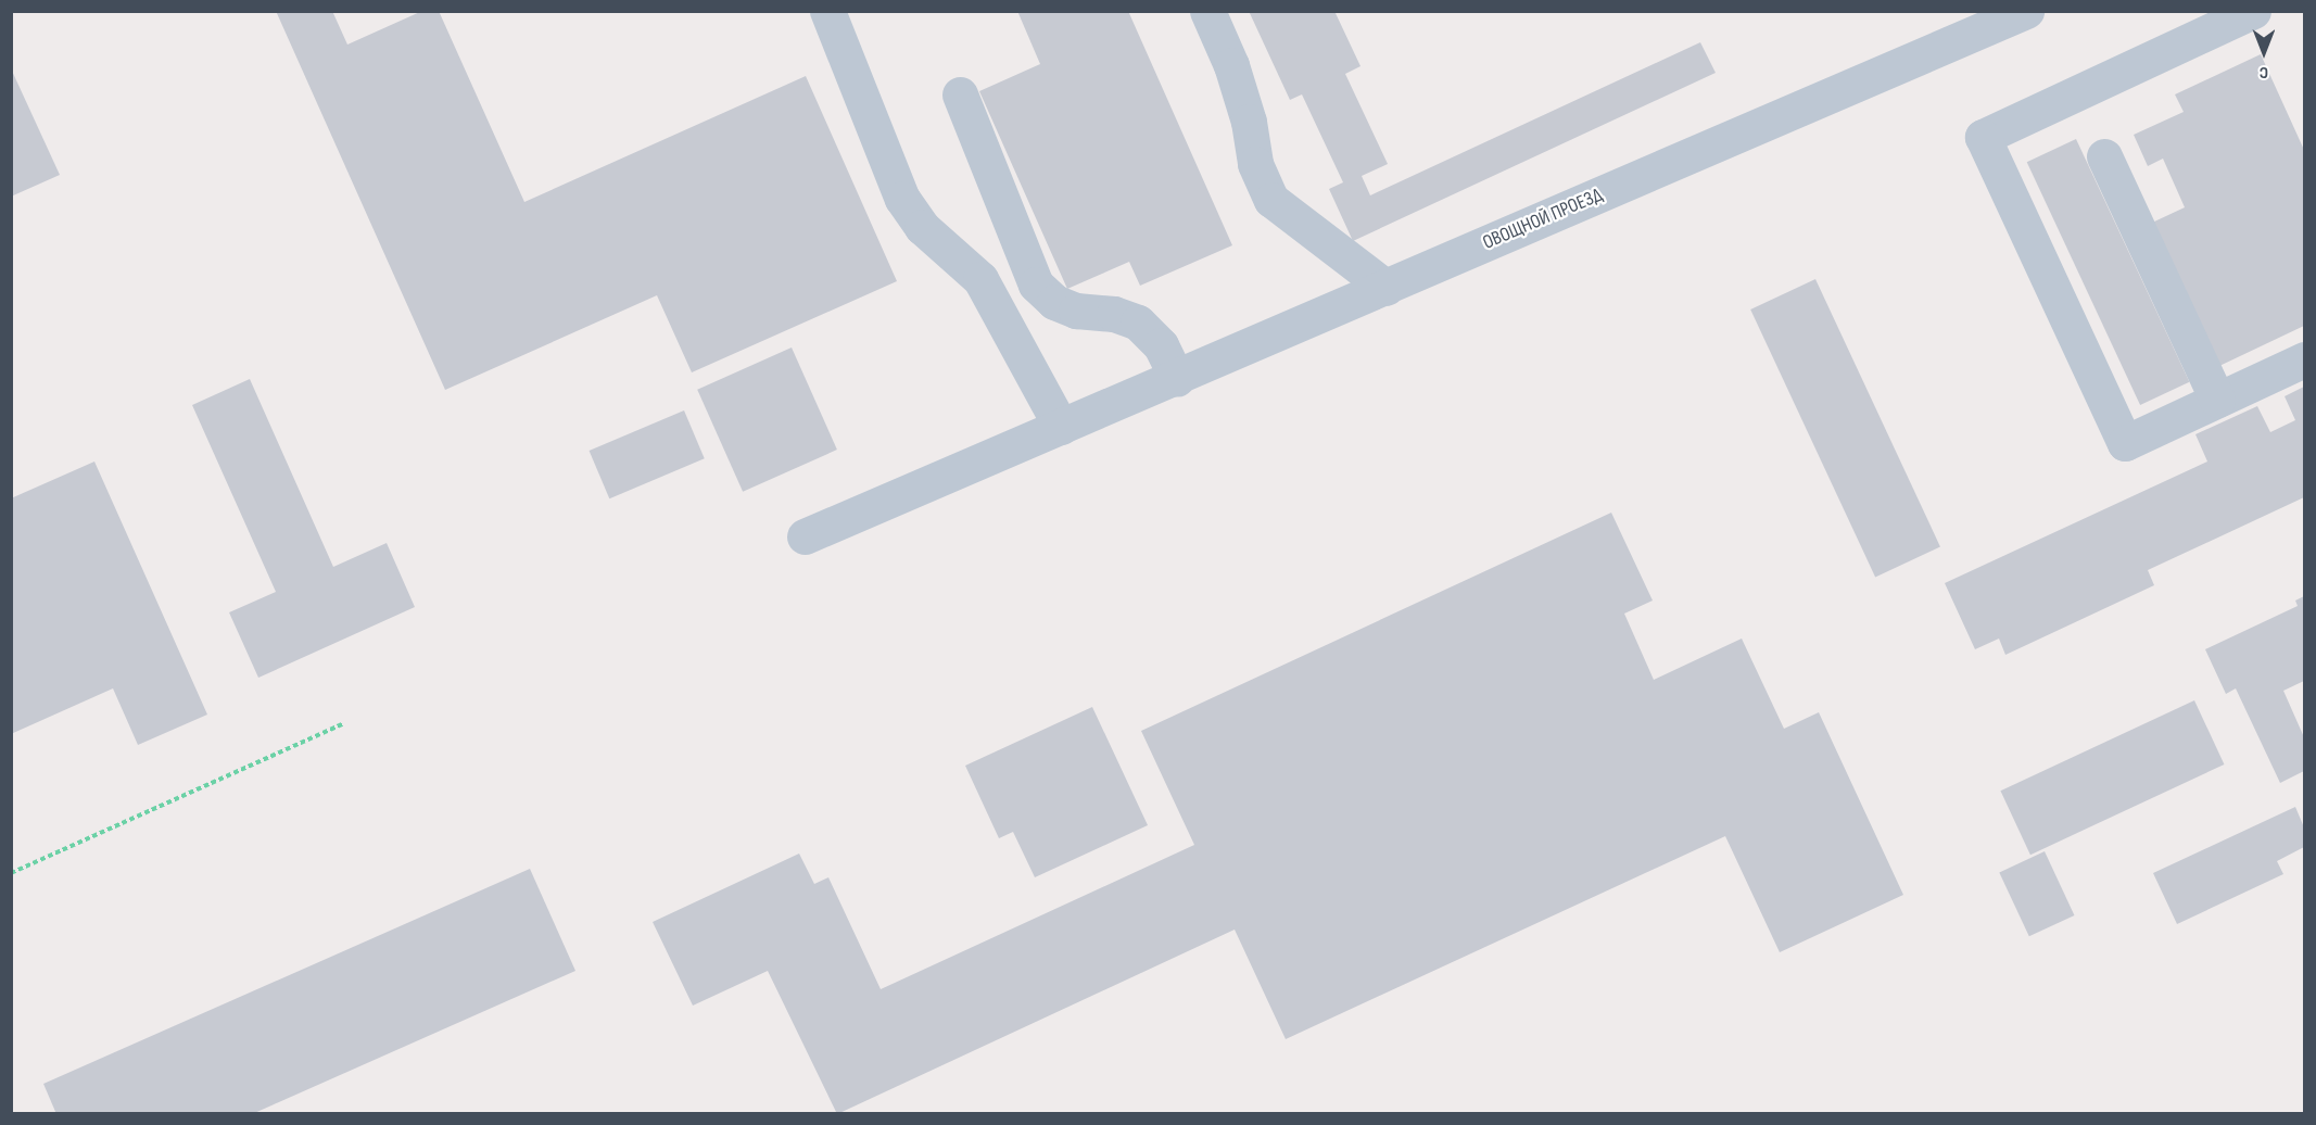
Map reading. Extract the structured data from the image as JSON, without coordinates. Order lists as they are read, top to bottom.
{
  "streets": {
    "street": ["ОВОЩНОЙ ПРОЕЗД"]
  },
  "north": "bottom"
}
